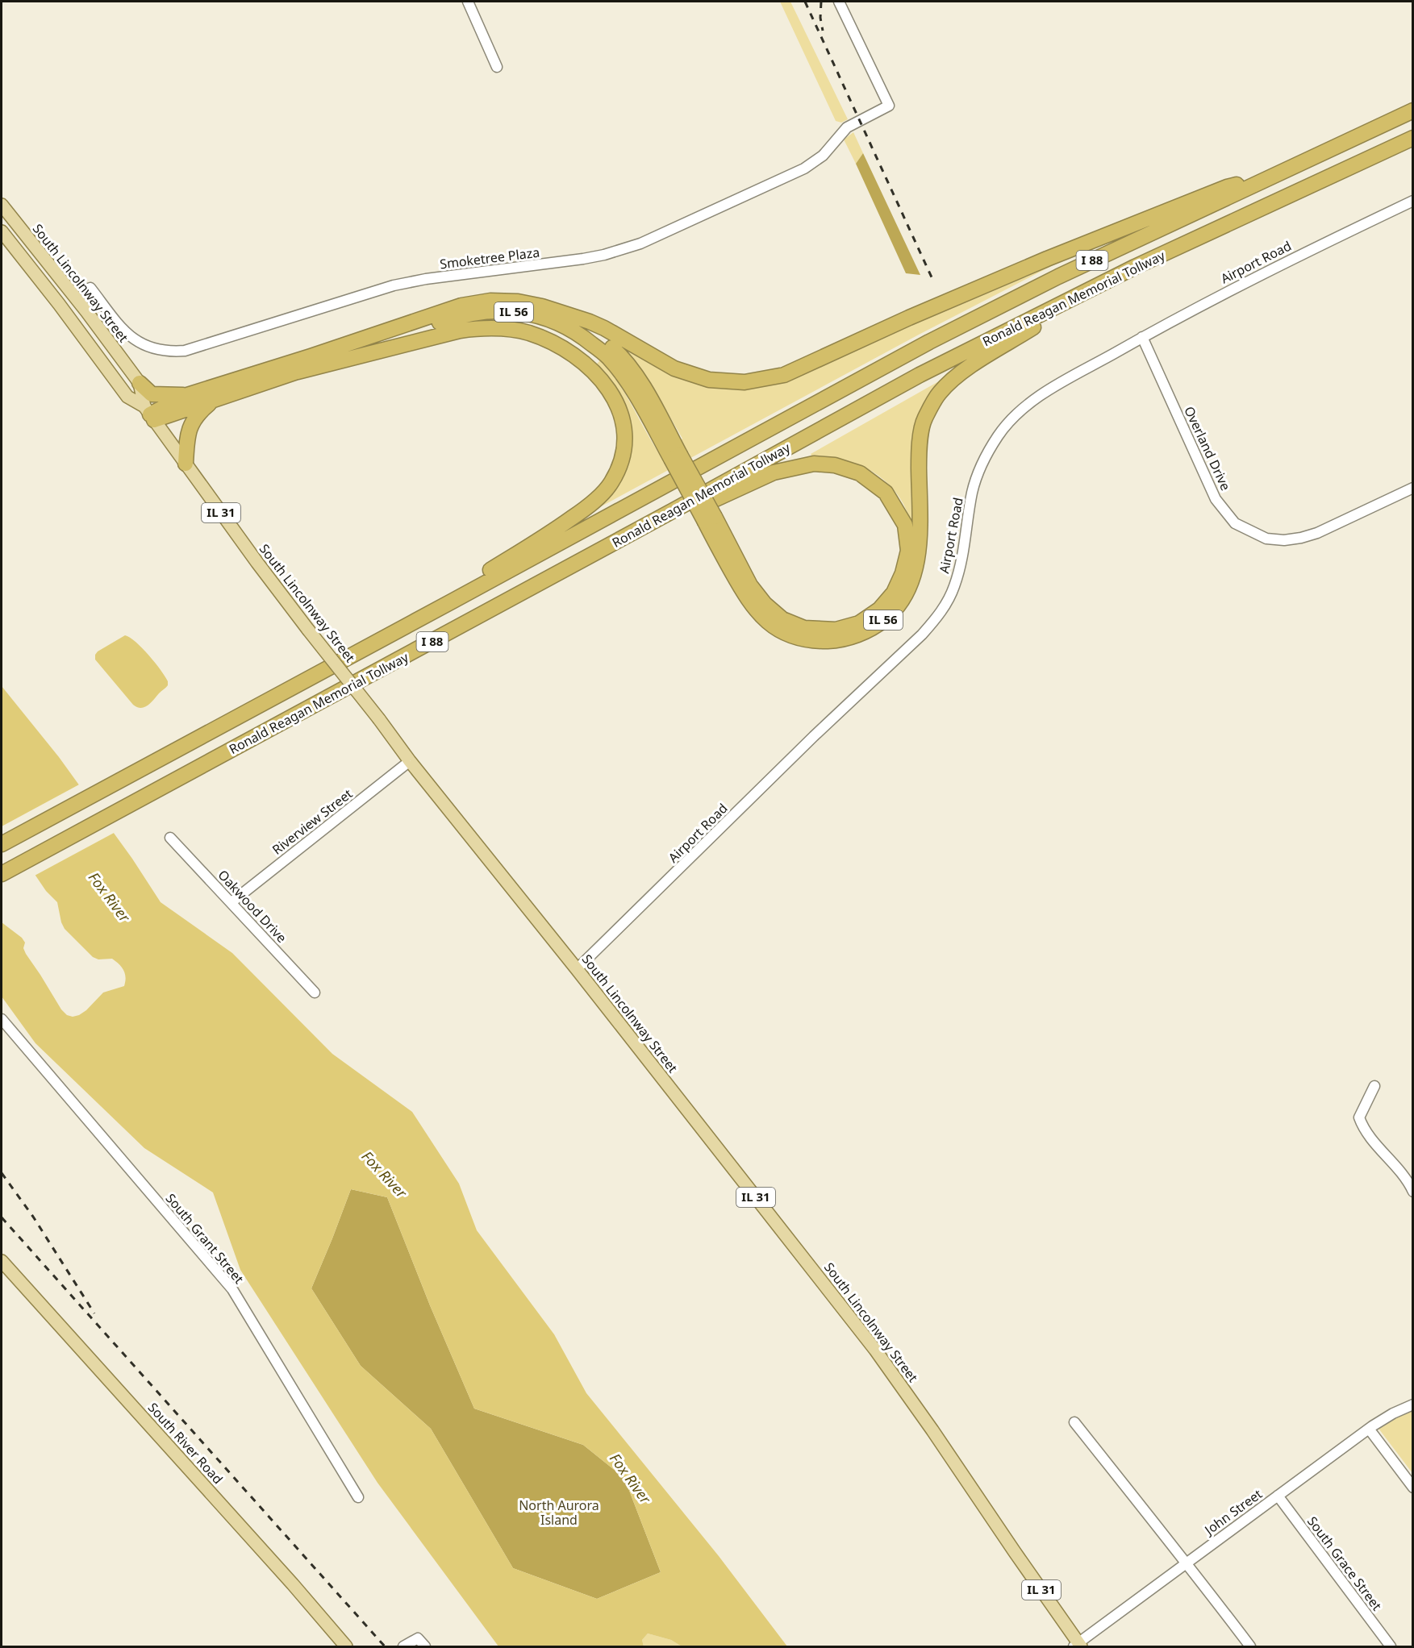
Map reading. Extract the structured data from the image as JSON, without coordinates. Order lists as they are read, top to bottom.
{
  "streets": {
    "highway": ["I 88", "Ronald Reagan Memorial Tollway", "IL 56"],
    "main road": ["South Lincolnway Street", "IL 31", "South River Road"],
    "street": [
      "Smoketree Plaza",
      "Airport Road",
      "Overland Drive",
      "Riverview Street",
      "Oakwood Drive",
      "South Grant Street",
      "John Street",
      "South Grace Street"
    ]
  },
  "crossings": [
    ["Airport Road", "South Lincolnway Street"],
    ["Airport Road", "Overland Drive"],
    ["South Lincolnway Street", "IL 56"],
    ["South Lincolnway Street", "Riverview Street"],
    ["South Lincolnway Street", "John Street"],
    ["Ronald Reagan Memorial Tollway", "IL 56"],
    ["Riverview Street", "Oakwood Drive"],
    ["John Street", "South Grace Street"]
  ],
  "water": ["Fox River"],
  "parks": ["North Aurora Island"]
}
